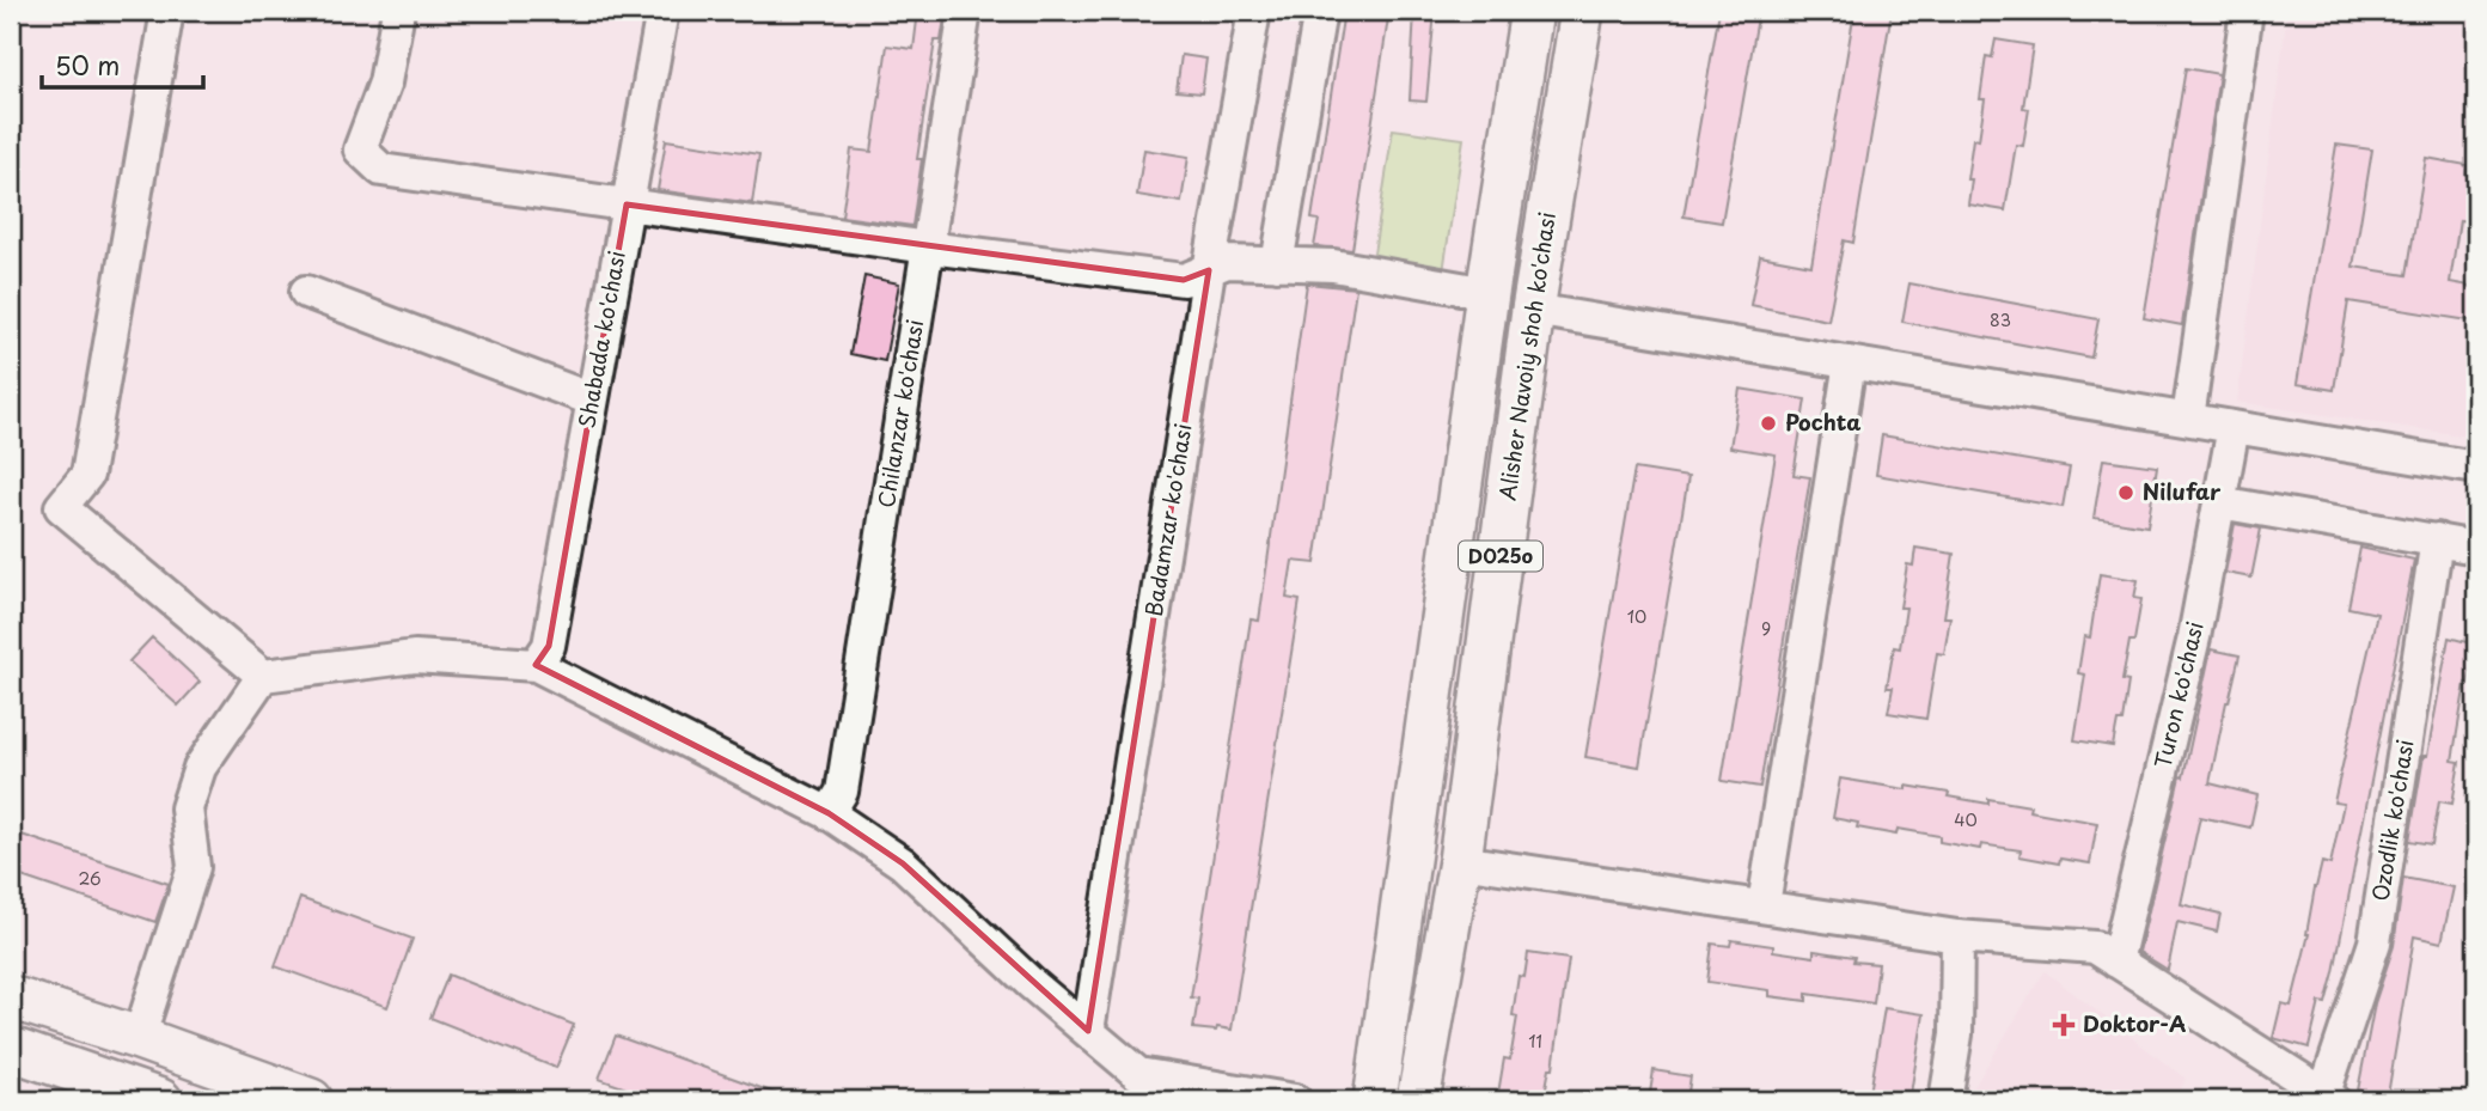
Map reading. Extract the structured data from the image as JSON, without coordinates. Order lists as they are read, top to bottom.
{
  "streets": {
    "main road": ["Alisher Navoiy shoh ko'chasi", "D025o"],
    "street": [
      "Shabada ko'chasi",
      "Chilanzar ko'chasi",
      "Badamzar ko'chasi",
      "Turon ko'chasi",
      "Ozodlik ko'chasi"
    ]
  },
  "places": {
    "other": ["Pochta", "Nilufar"],
    "health": ["Doktor-A"]
  },
  "house_numbers": [
    "83",
    "10",
    "9",
    "40",
    "26",
    "11"
  ],
  "scale_bar": "50 m"
}
